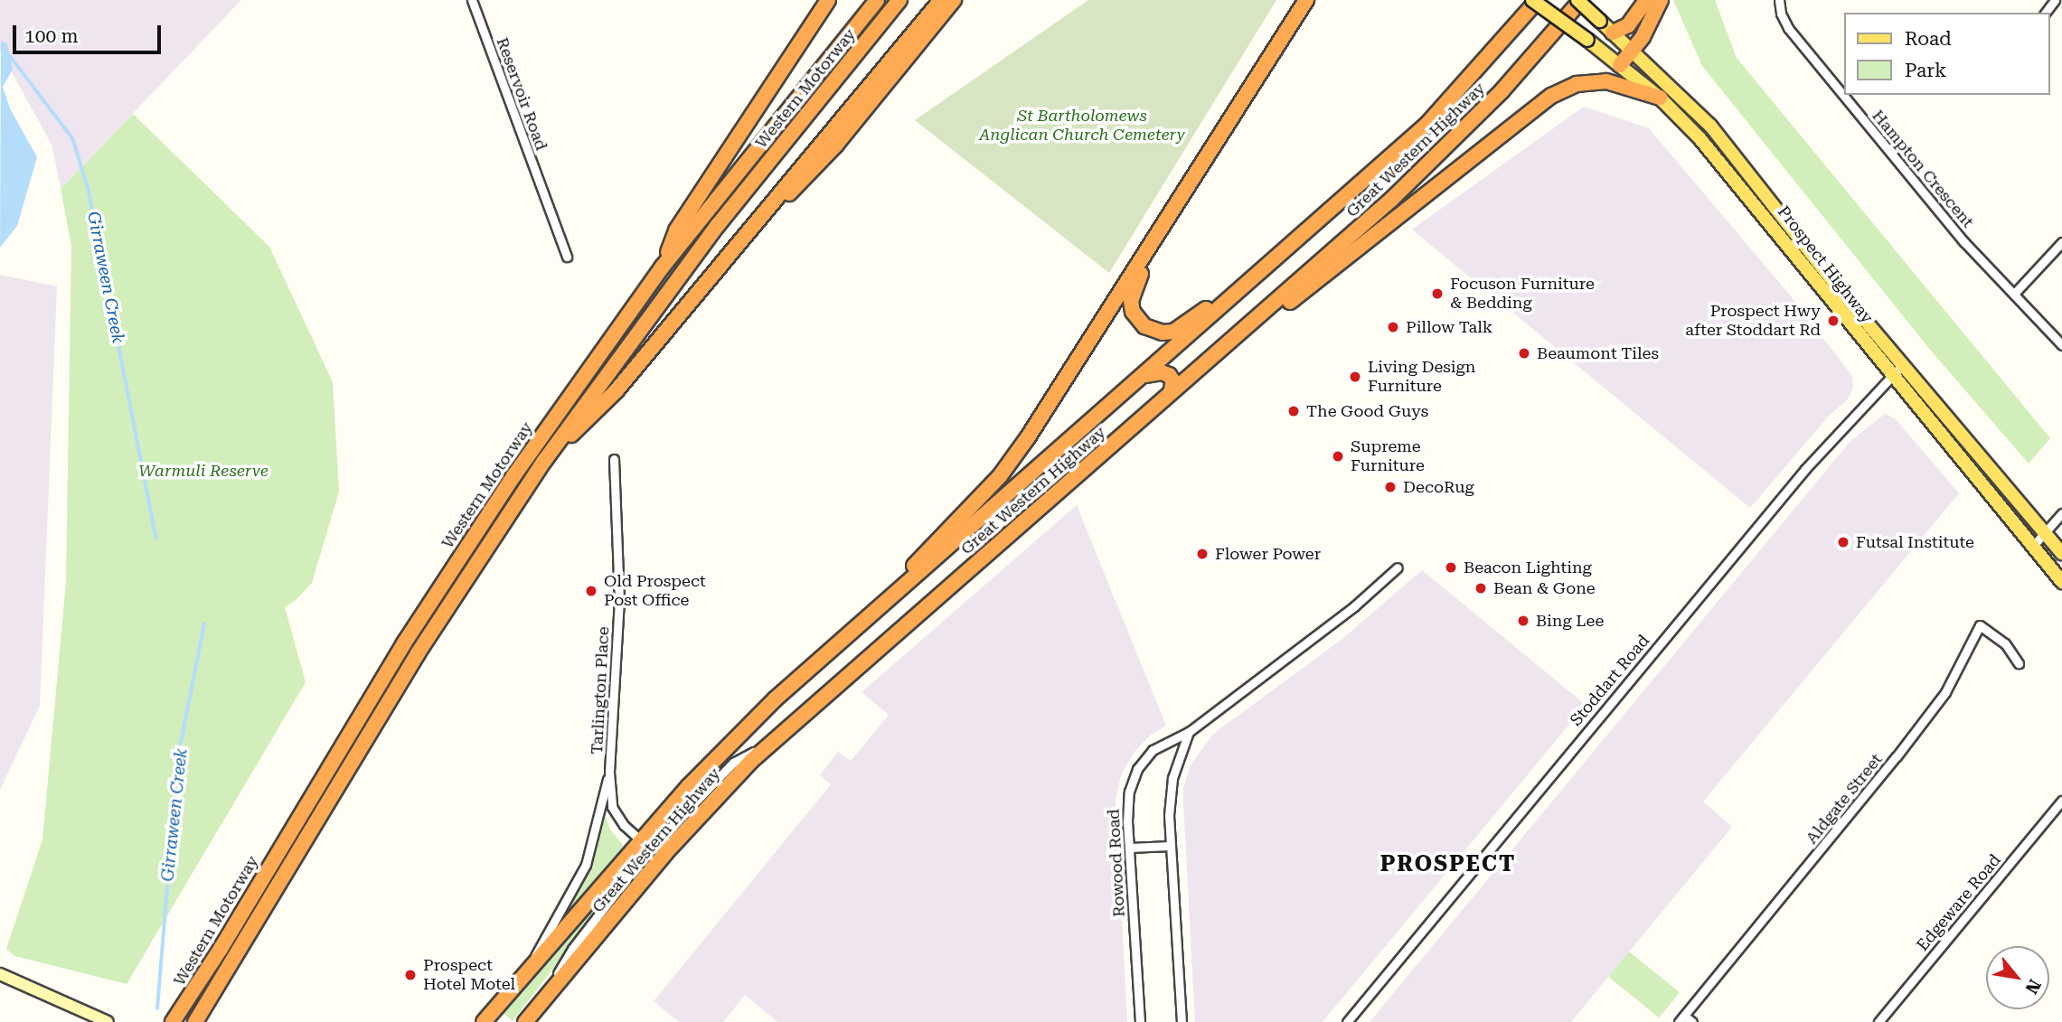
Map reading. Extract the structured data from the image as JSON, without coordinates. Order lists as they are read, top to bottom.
{
  "streets": {
    "highway": ["Western Motorway", "Great Western Highway"],
    "main road": ["Prospect Highway"],
    "street": [
      "Reservoir Road",
      "Hampton Crescent",
      "Stoddart Road",
      "Tarlington Place",
      "Aldgate Street",
      "Rowood Road",
      "Edgeware Road"
    ]
  },
  "crossings": [
    ["Great Western Highway", "Prospect Highway"],
    ["Great Western Highway", "Tarlington Place"],
    ["Prospect Highway", "Stoddart Road"]
  ],
  "districts": ["PROSPECT"],
  "water": ["Girraween Creek"],
  "parks": ["St Bartholomews Anglican Church Cemetery", "Warmuli Reserve"],
  "places": [
    "Focuson Furniture & Bedding",
    "Prospect Hwy after Stoddart Rd",
    "Pillow Talk",
    "Beaumont Tiles",
    "Living Design Furniture",
    "The Good Guys",
    "Supreme Furniture",
    "DecoRug",
    "Futsal Institute",
    "Flower Power",
    "Beacon Lighting",
    "Bean & Gone",
    "Old Prospect Post Office",
    "Bing Lee",
    "Prospect Hotel Motel"
  ],
  "legend": ["Road", "Park"],
  "scale_bar": "100 m",
  "north": "bottom right"
}
